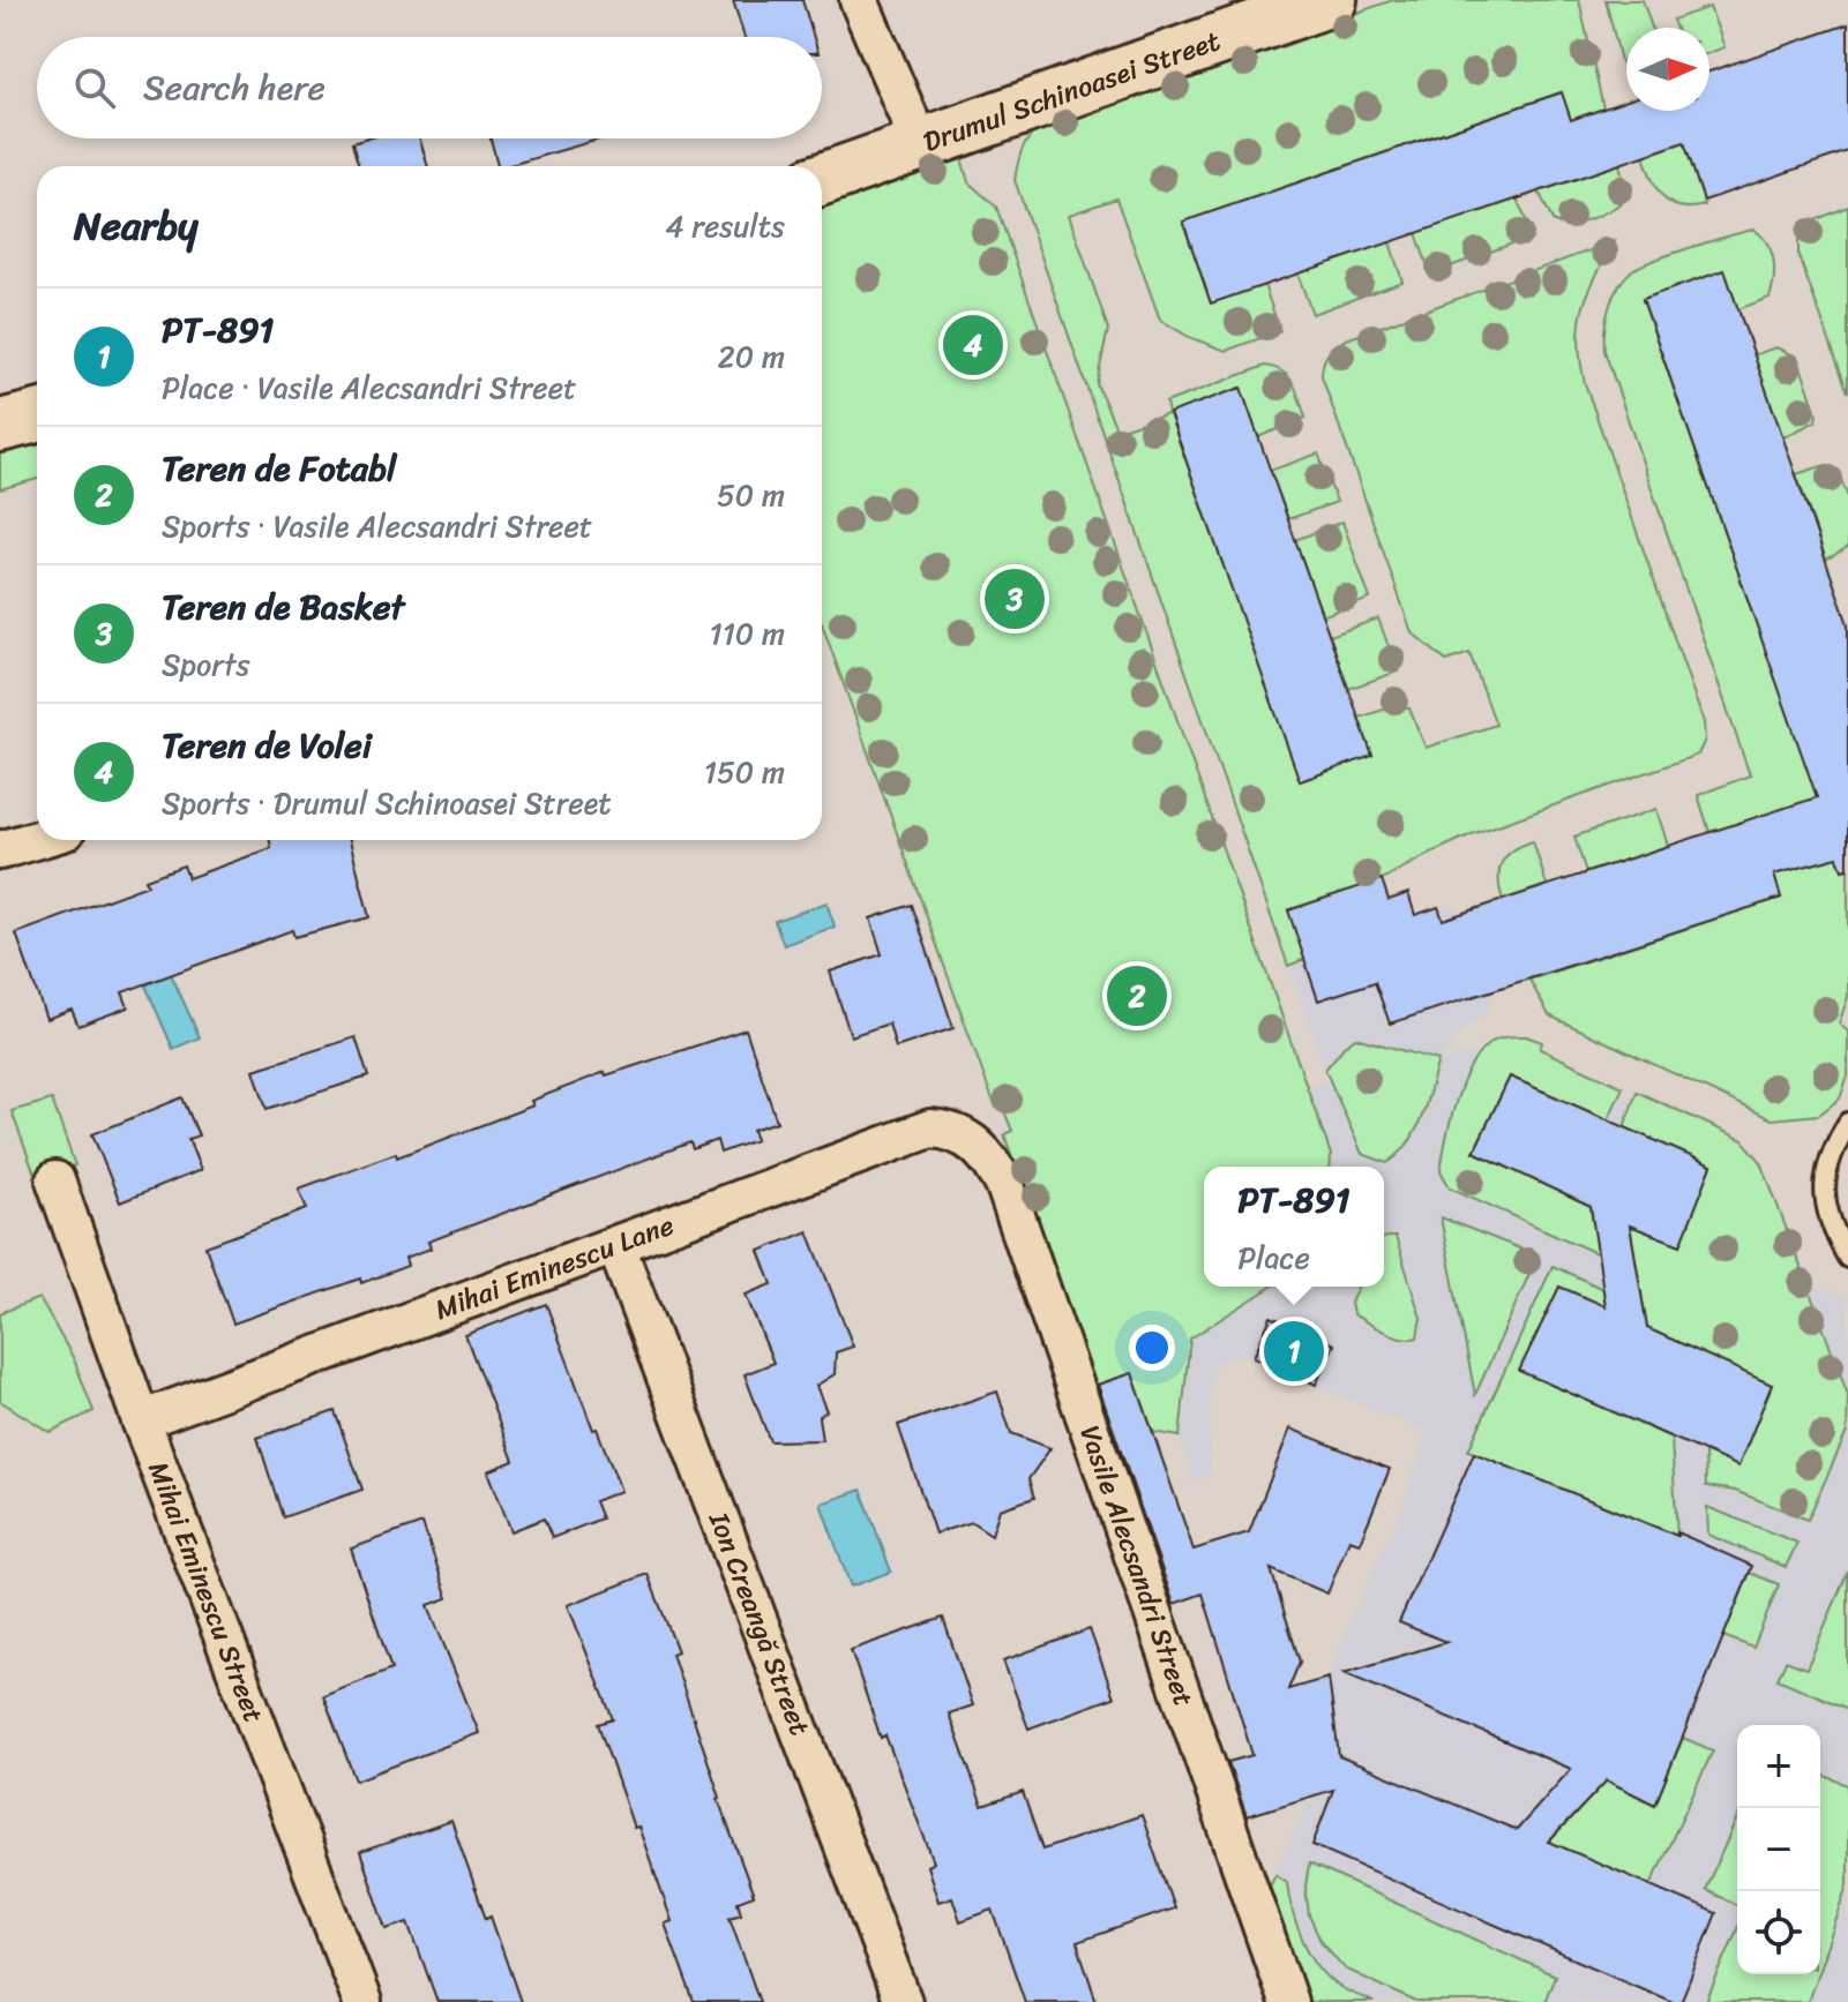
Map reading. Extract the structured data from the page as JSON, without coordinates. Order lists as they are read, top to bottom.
{
  "streets": {
    "street": [
      "Drumul Schinoasei Street",
      "Mihai Eminescu Lane",
      "Vasile Alecsandri Street",
      "Mihai Eminescu Street",
      "Ion Creangă Street"
    ]
  },
  "crossings": [
    ["Mihai Eminescu Lane", "Vasile Alecsandri Street"],
    ["Mihai Eminescu Lane", "Mihai Eminescu Street"],
    ["Mihai Eminescu Lane", "Ion Creangă Street"]
  ],
  "north": "right",
  "page": {
    "search": "Search here",
    "heading": ["Nearby", "4 results"],
    "list": [
      {
        "mark": "1",
        "name": "PT-891",
        "note": "Place · Vasile Alecsandri Street",
        "value": "20 m"
      },
      {
        "mark": "2",
        "name": "Teren de Fotabl",
        "note": "Sports · Vasile Alecsandri Street",
        "value": "50 m"
      },
      {
        "mark": "3",
        "name": "Teren de Basket",
        "note": "Sports",
        "value": "110 m"
      },
      {
        "mark": "4",
        "name": "Teren de Volei",
        "note": "Sports · Drumul Schinoasei Street",
        "value": "150 m"
      }
    ],
    "pins": [
      "4",
      "3",
      "2",
      "1"
    ],
    "popup": ["PT-891", "Place"],
    "map_buttons": ["+", "−"]
  }
}
